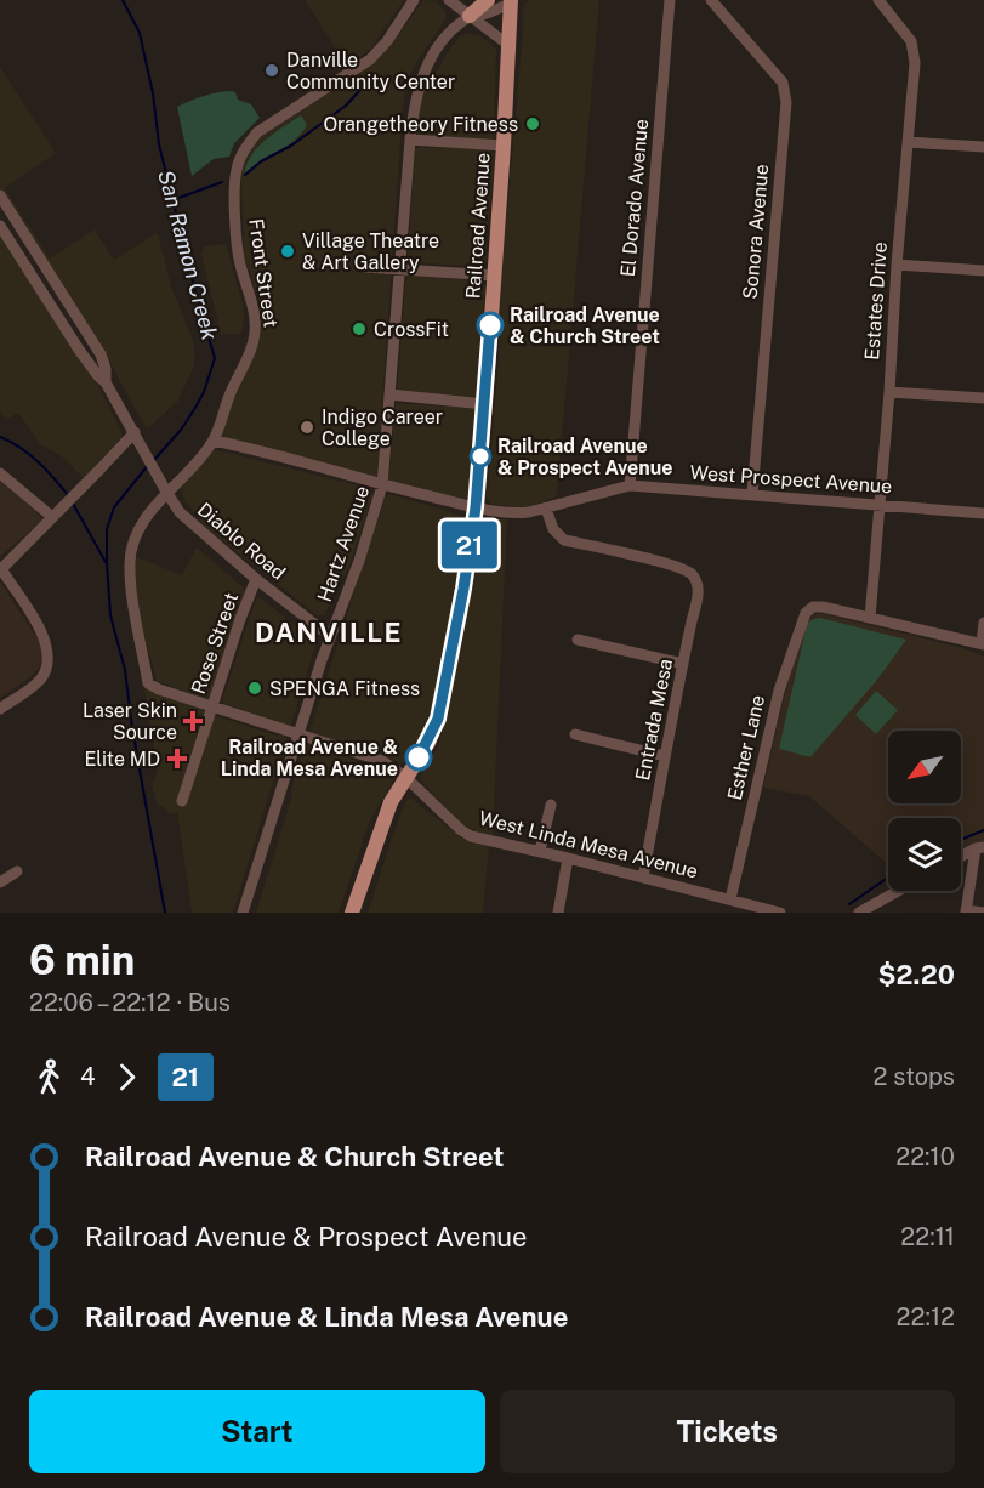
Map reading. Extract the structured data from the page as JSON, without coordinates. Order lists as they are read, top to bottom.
{
  "streets": {
    "main road": ["Railroad Avenue"],
    "street": [
      "El Dorado Avenue",
      "Sonora Avenue",
      "Front Street",
      "Estates Drive",
      "West Prospect Avenue",
      "Diablo Road",
      "Hartz Avenue",
      "Rose Street",
      "Entrada Mesa",
      "Esther Lane",
      "West Linda Mesa Avenue"
    ]
  },
  "crossings": [
    ["El Dorado Avenue", "West Prospect Avenue"],
    ["Railroad Avenue", "West Prospect Avenue"],
    ["Railroad Avenue", "West Linda Mesa Avenue"],
    ["Sonora Avenue", "West Prospect Avenue"],
    ["Front Street", "West Prospect Avenue"],
    ["Front Street", "Diablo Road"],
    ["Front Street", "West Linda Mesa Avenue"],
    ["Estates Drive", "West Prospect Avenue"],
    ["Estates Drive", "Esther Lane"],
    ["West Prospect Avenue", "Hartz Avenue"],
    ["West Prospect Avenue", "Entrada Mesa"],
    ["Diablo Road", "Hartz Avenue"],
    ["Diablo Road", "Rose Street"],
    ["Hartz Avenue", "West Linda Mesa Avenue"],
    ["Rose Street", "West Linda Mesa Avenue"],
    ["Entrada Mesa", "West Linda Mesa Avenue"],
    ["Esther Lane", "West Linda Mesa Avenue"]
  ],
  "districts": ["DANVILLE"],
  "water": ["San Ramon Creek"],
  "places": {
    "other": [
      "Danville Community Center",
      "Orangetheory Fitness",
      "Village Theatre & Art Gallery",
      "Railroad Avenue & Church Street",
      "CrossFit",
      "Indigo Career College",
      "Railroad Avenue & Prospect Avenue",
      "SPENGA Fitness",
      "Railroad Avenue & Linda Mesa Avenue"
    ],
    "health": ["Laser Skin Source", "Elite MD"]
  },
  "lines": ["bus line 21"],
  "north": "bottom left",
  "page": {
    "on_map": "21",
    "heading": ["6 min", "22:06 – 22:12 · Bus", "$2.20"],
    "legs": ["4", "21", "2 stops"],
    "list": [
      {
        "name": "Railroad Avenue & Church Street",
        "value": "22:10"
      },
      {
        "name": "Railroad Avenue & Prospect Avenue",
        "value": "22:11"
      },
      {
        "name": "Railroad Avenue & Linda Mesa Avenue",
        "value": "22:12"
      }
    ],
    "buttons": ["Start", "Tickets"]
  }
}
